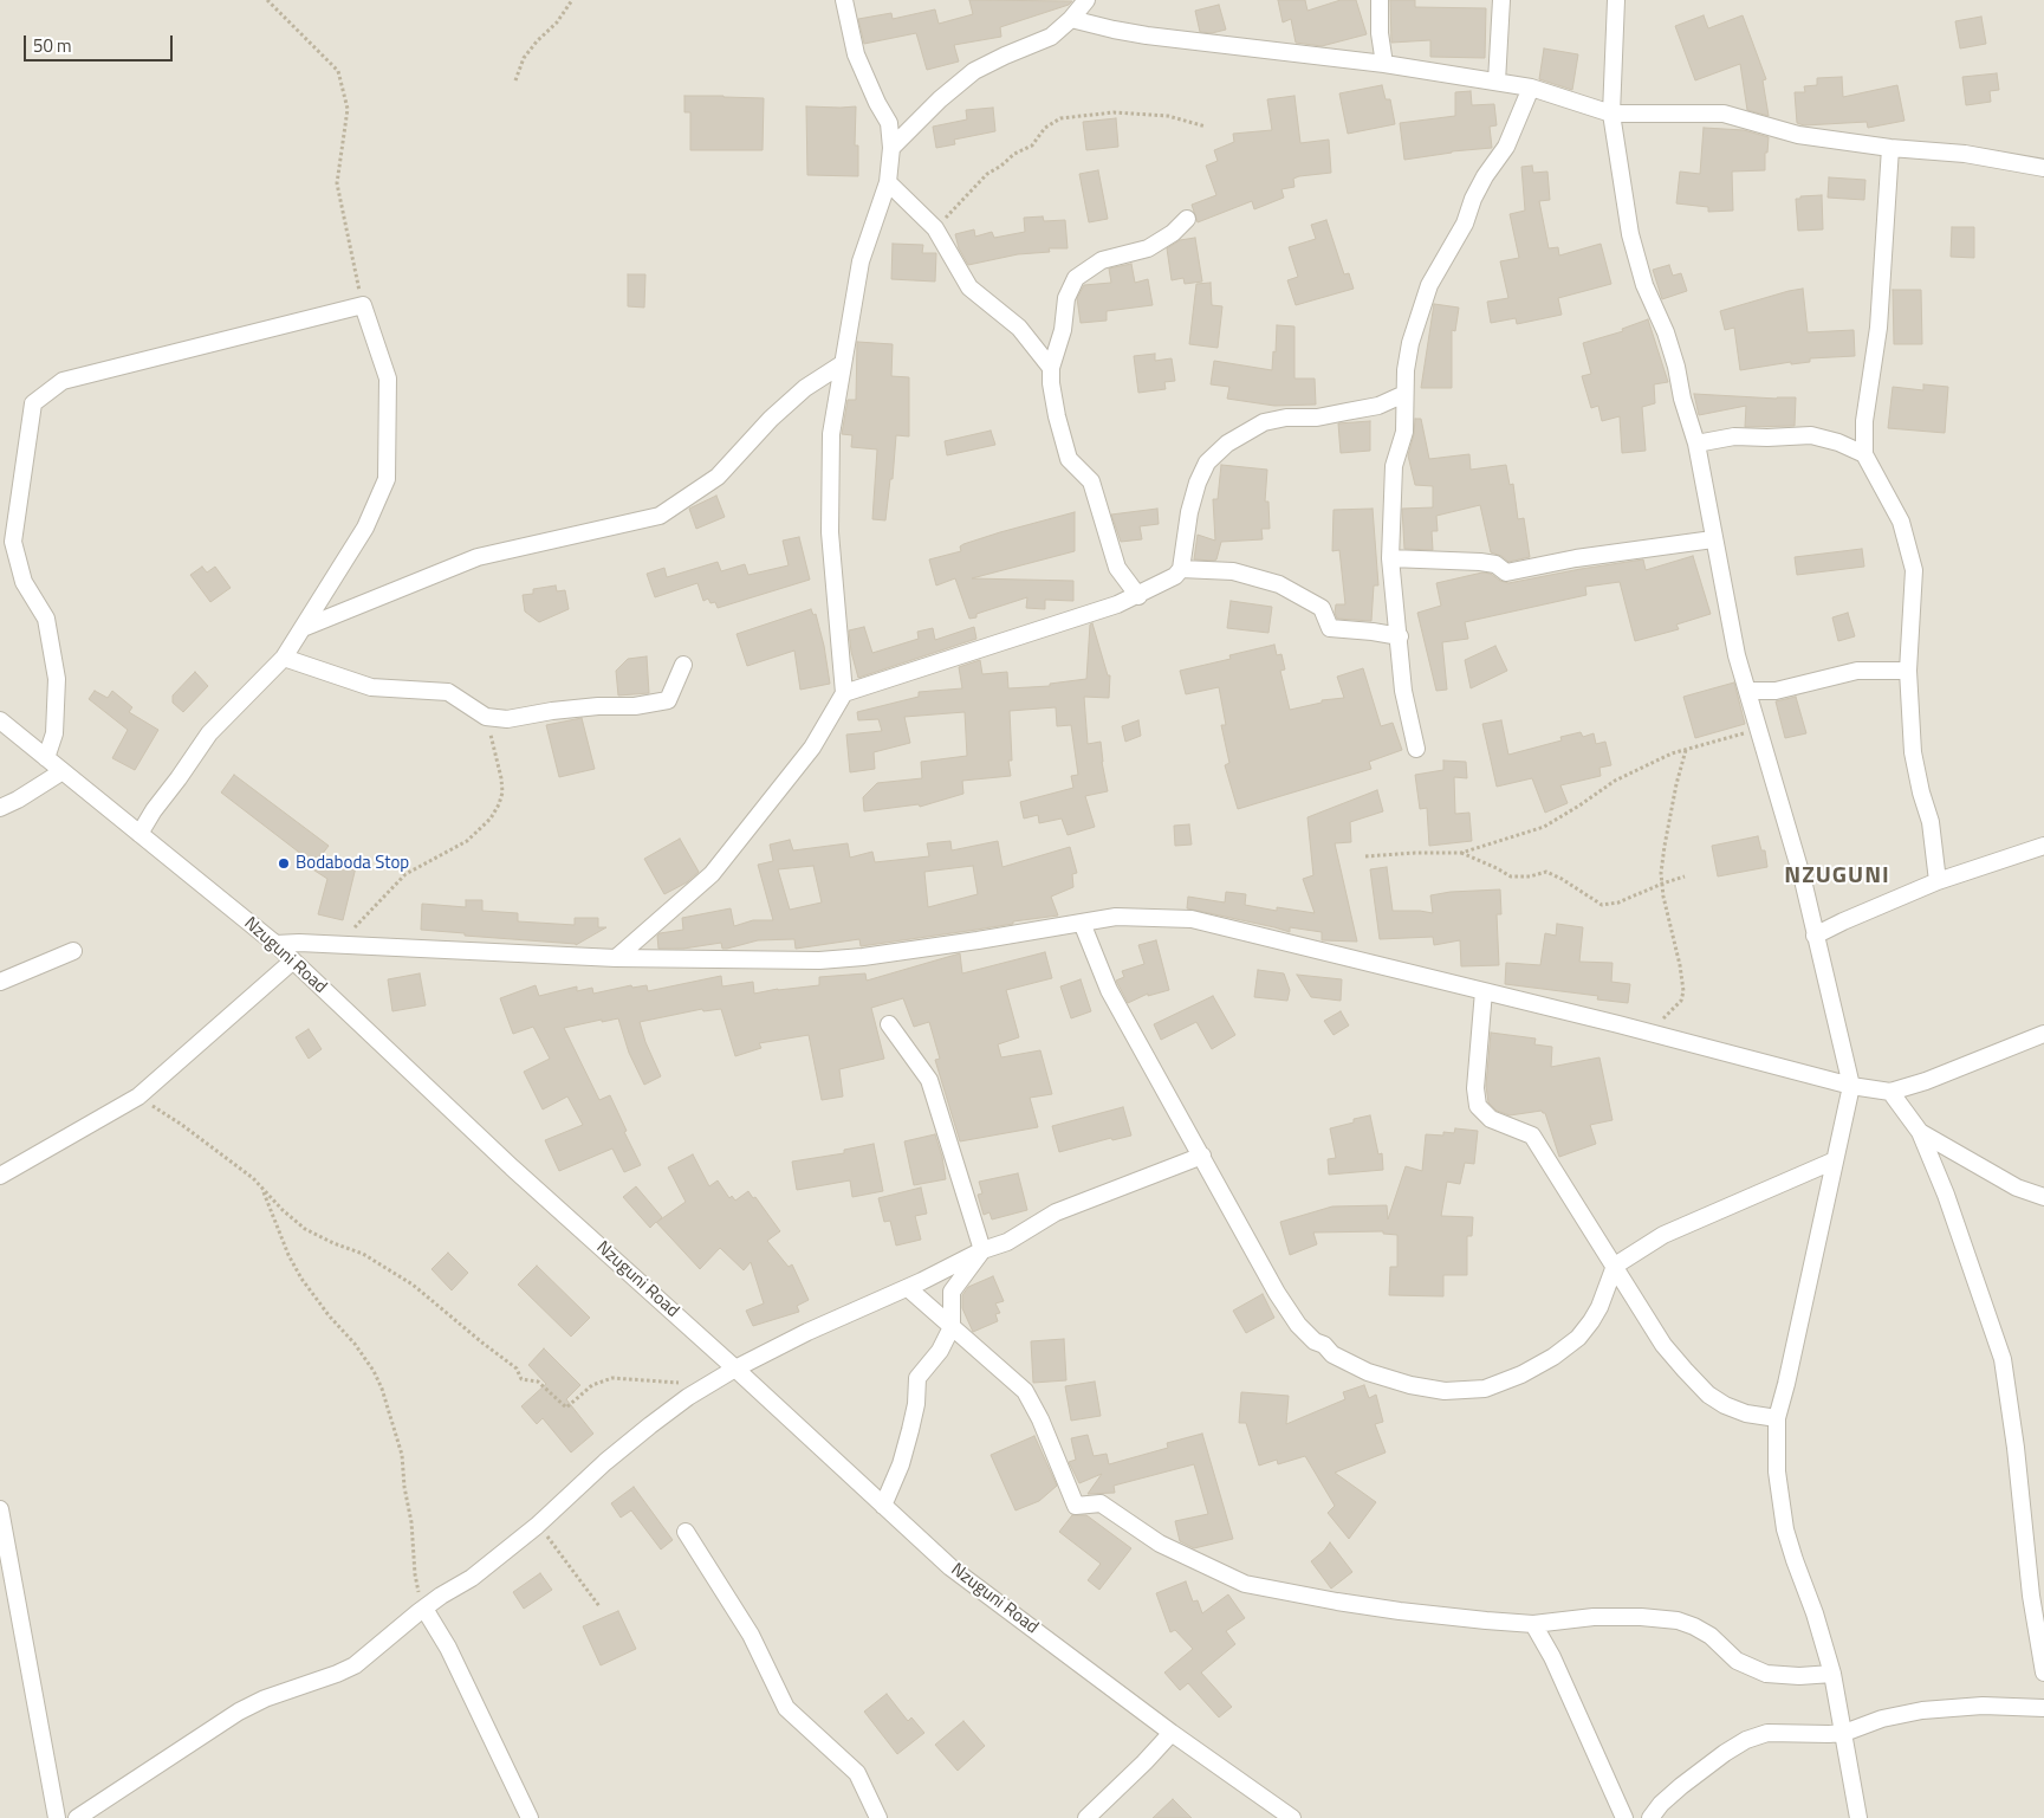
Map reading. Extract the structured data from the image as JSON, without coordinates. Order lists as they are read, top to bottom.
{
  "streets": {
    "street": ["Nzuguni Road"]
  },
  "districts": ["NZUGUNI"],
  "places": ["Bodaboda Stop"],
  "scale_bar": "50 m"
}
